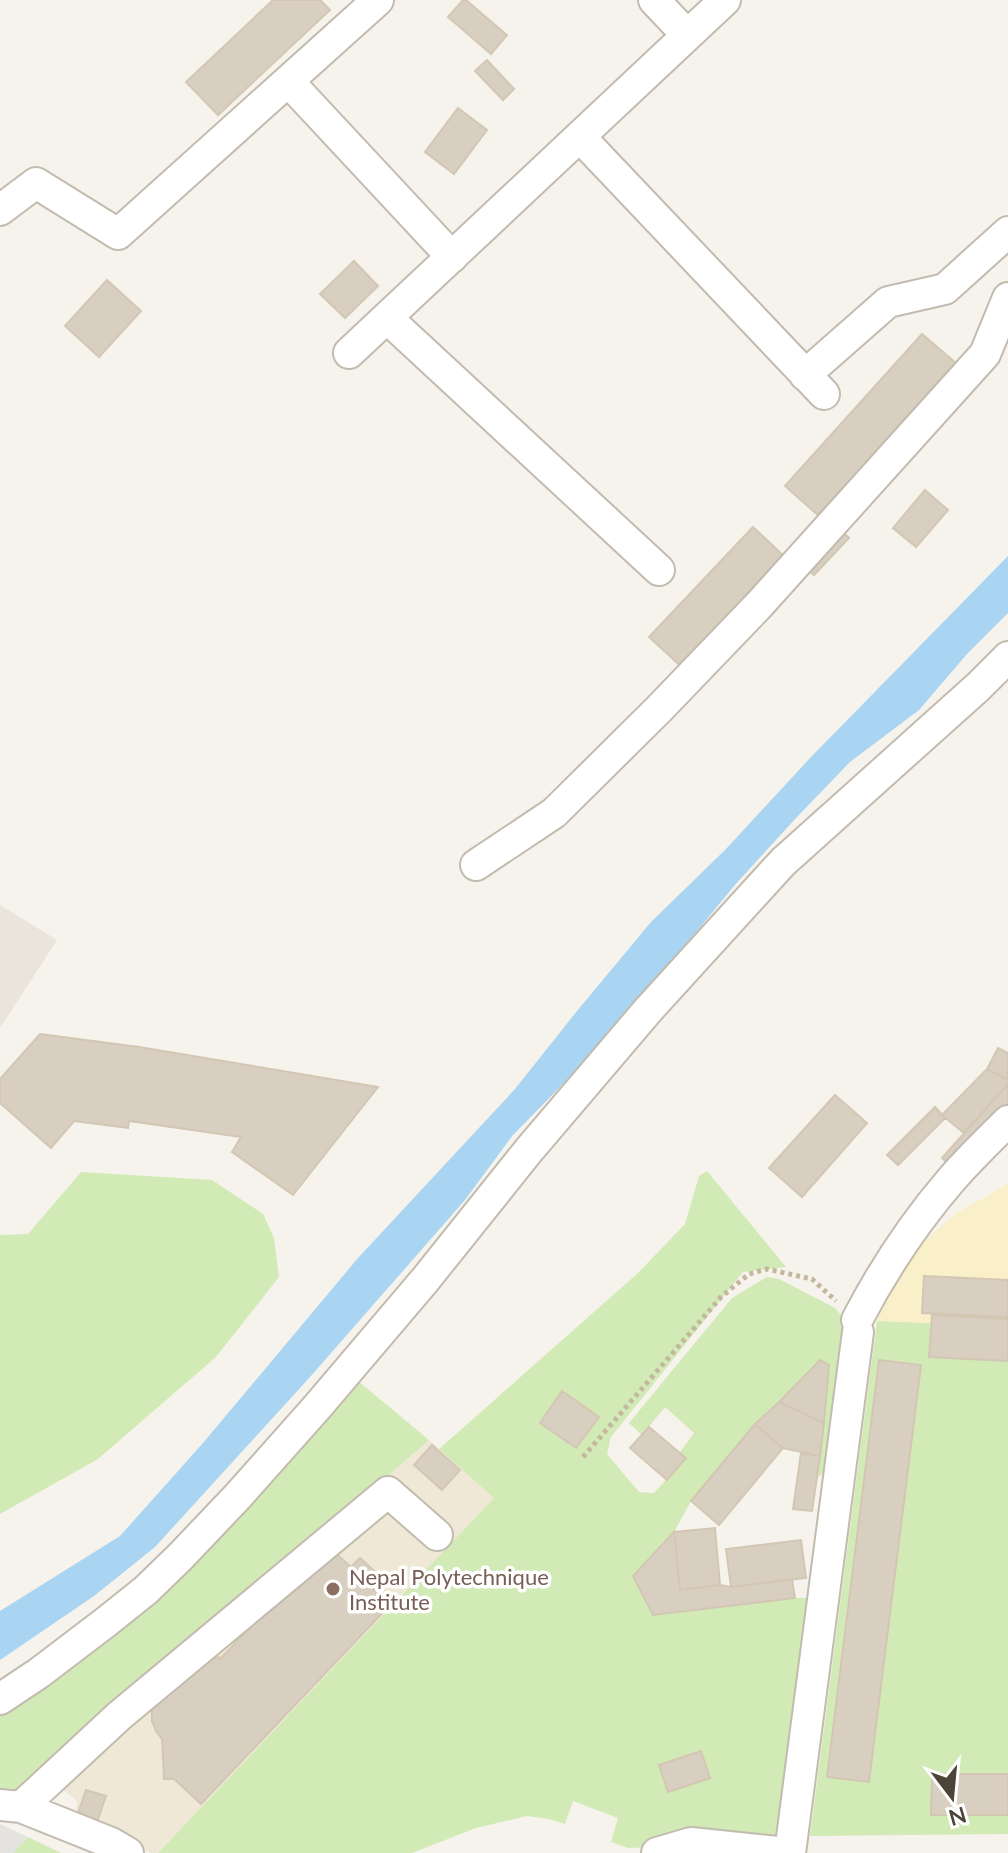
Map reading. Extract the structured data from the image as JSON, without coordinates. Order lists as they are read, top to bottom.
{
  "places": ["Nepal Polytechnique Institute"],
  "north": "bottom"
}
